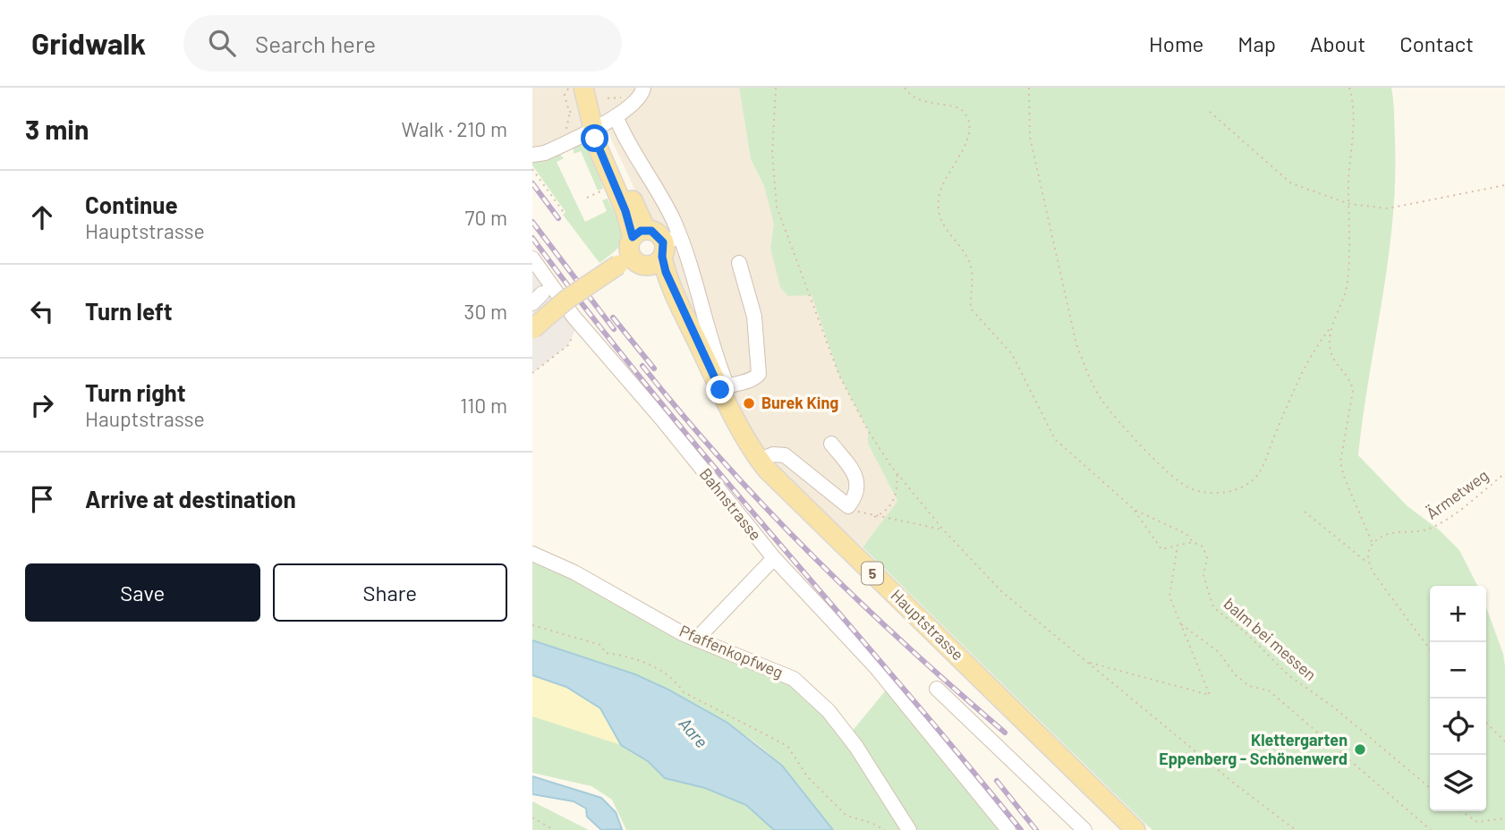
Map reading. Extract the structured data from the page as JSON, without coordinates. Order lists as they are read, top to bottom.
{
  "streets": {
    "main road": ["5", "Hauptstrasse"],
    "street": ["Bahnstrasse", "Pfaffenkopfweg"],
    "path": ["Ärmetweg", "balm bei messen"]
  },
  "water": ["Aare"],
  "places": ["Burek King", "Klettergarten Eppenberg - Schönenwerd"],
  "page": {
    "header": "Gridwalk",
    "search": "Search here",
    "nav": [
      "Home",
      "Map",
      "About",
      "Contact"
    ],
    "heading": ["3 min", "Walk · 210 m"],
    "list": [
      ["Continue", "Hauptstrasse", "70 m"],
      ["Turn left", "30 m"],
      ["Turn right", "Hauptstrasse", "110 m"],
      "Arrive at destination"
    ],
    "buttons": ["Save", "Share"],
    "map_buttons": ["+", "−"]
  }
}
